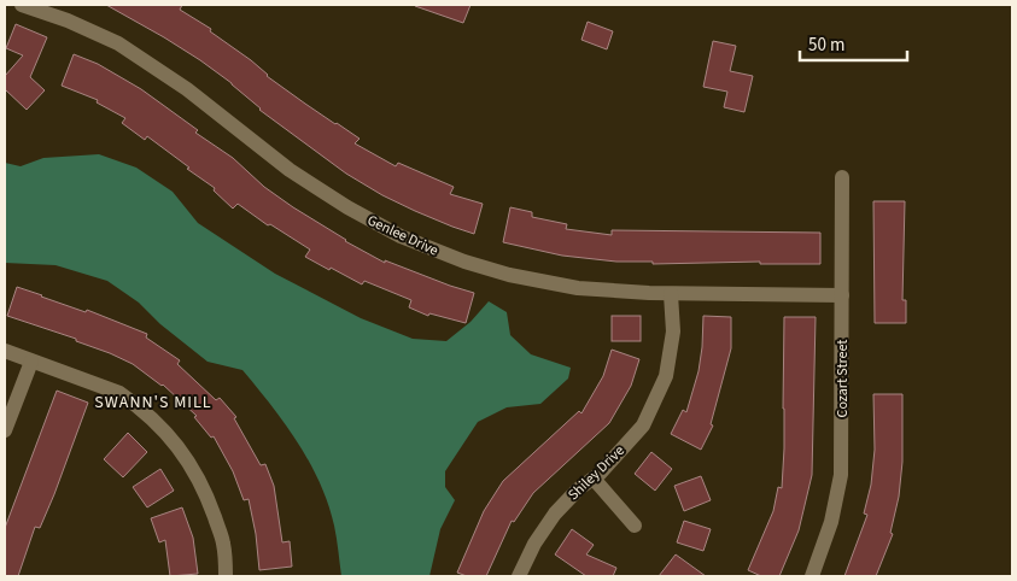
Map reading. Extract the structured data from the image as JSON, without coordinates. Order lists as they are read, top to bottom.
{
  "streets": {
    "street": ["Genlee Drive", "Cozart Street", "Shiley Drive"]
  },
  "crossings": [
    ["Genlee Drive", "Cozart Street"],
    ["Genlee Drive", "Shiley Drive"]
  ],
  "districts": ["SWANN'S MILL"],
  "scale_bar": "50 m"
}
